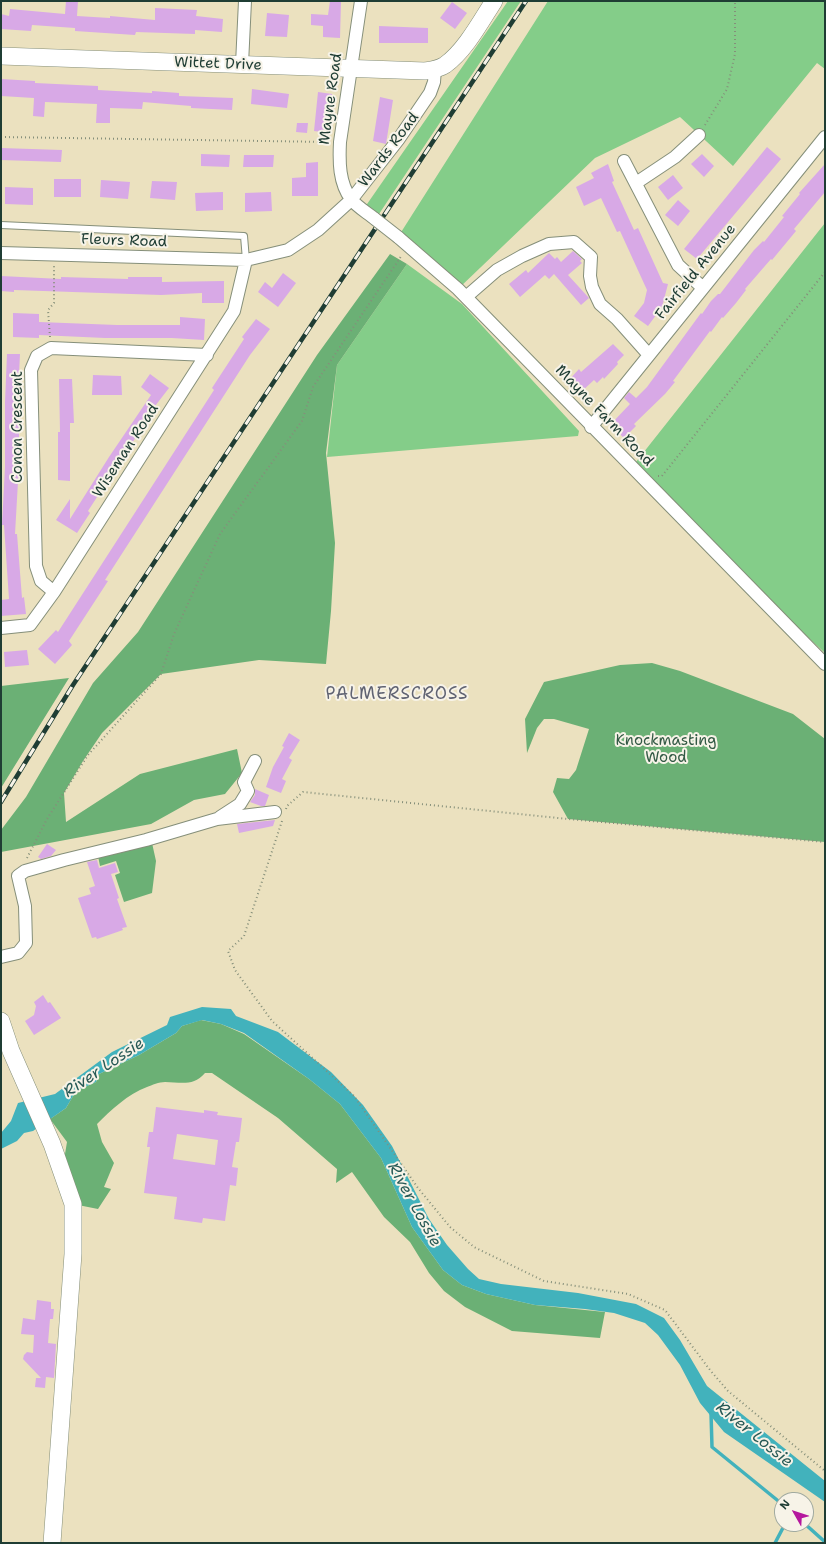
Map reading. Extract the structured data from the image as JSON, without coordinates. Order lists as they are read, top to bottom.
{
  "streets": {
    "main road": ["Wittet Drive"],
    "street": [
      "Mayne Road",
      "Wards Road",
      "Fleurs Road",
      "Fairfield Avenue",
      "Mayne Farm Road",
      "Conon Crescent",
      "Wiseman Road"
    ]
  },
  "crossings": [
    ["Wittet Drive", "Mayne Road"],
    ["Wittet Drive", "Wards Road"],
    ["Mayne Road", "Wards Road"],
    ["Mayne Road", "Mayne Farm Road"],
    ["Wards Road", "Fleurs Road"],
    ["Wards Road", "Mayne Farm Road"],
    ["Wards Road", "Wiseman Road"],
    ["Fleurs Road", "Wiseman Road"],
    ["Fairfield Avenue", "Mayne Farm Road"],
    ["Conon Crescent", "Wiseman Road"]
  ],
  "districts": ["PALMERSCROSS"],
  "water": ["River Lossie"],
  "parks": ["Knockmasting Wood"],
  "north": "top left"
}
